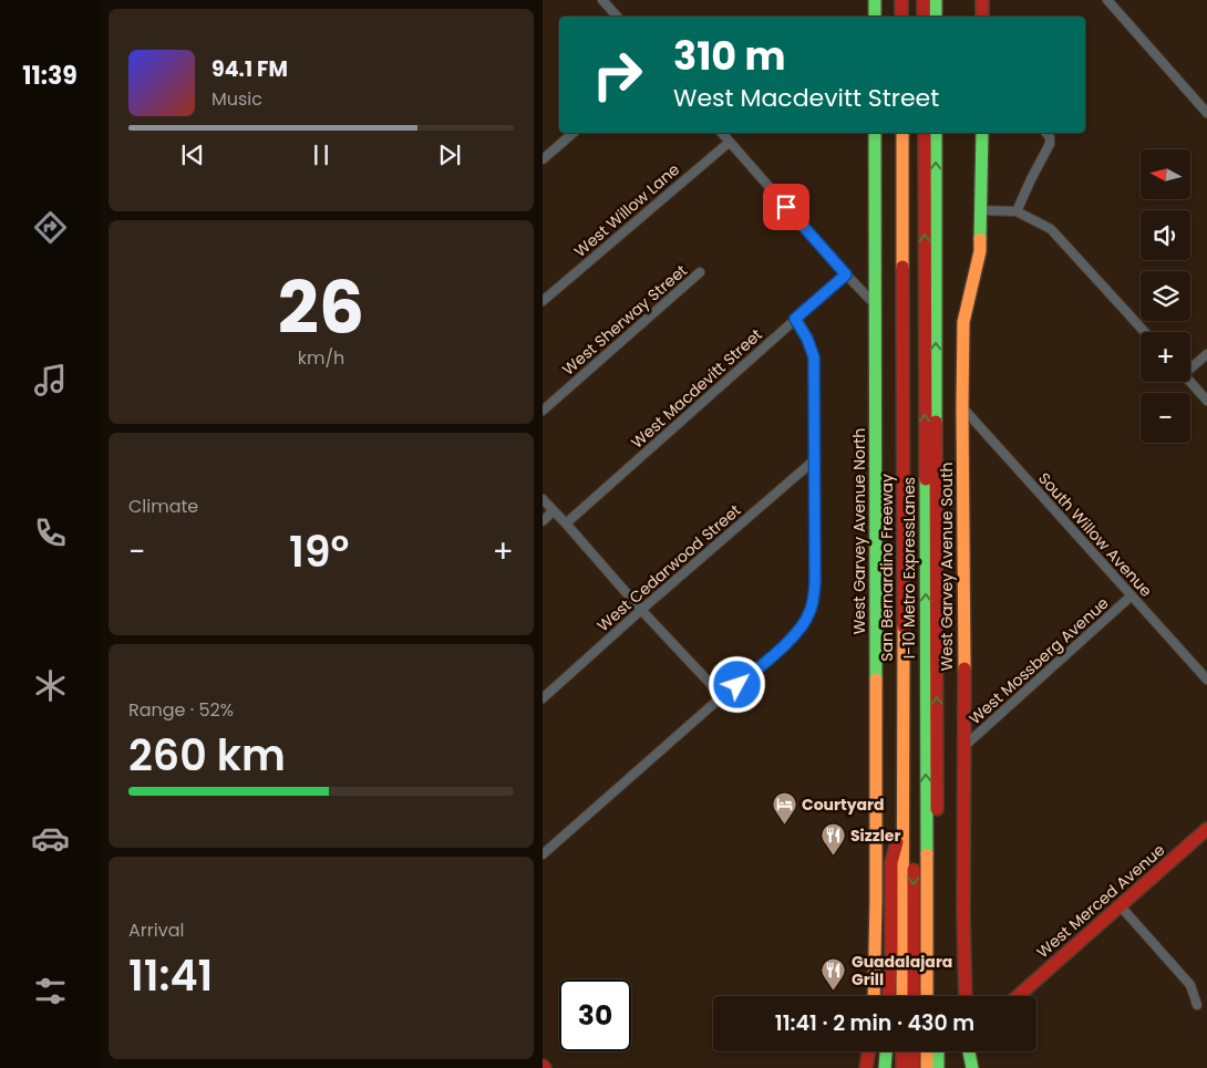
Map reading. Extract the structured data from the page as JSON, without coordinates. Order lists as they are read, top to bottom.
{
  "streets": {
    "main road": [
      "West Garvey Avenue North",
      "West Garvey Avenue South",
      "San Bernardino Freeway",
      "I-10 Metro ExpressLanes",
      "West Merced Avenue"
    ],
    "street": [
      "West Willow Lane",
      "West Sherway Street",
      "West Macdevitt Street",
      "South Willow Avenue",
      "West Cedarwood Street",
      "West Mossberg Avenue"
    ]
  },
  "crossings": [
    ["South Willow Avenue", "West Garvey Avenue South"],
    ["South Willow Avenue", "West Mossberg Avenue"],
    ["West Garvey Avenue South", "West Mossberg Avenue"]
  ],
  "places": {
    "hotel": ["Courtyard"],
    "restaurant": ["Sizzler", "Guadalajara Grill"]
  },
  "north": "left",
  "page": {
    "tabs": "11:39",
    "turn": ["310 m", "West Macdevitt Street"],
    "song": ["94.1 FM", "Music"],
    "map_buttons": ["+", "−"],
    "tile": [
      ["26", "km/h"],
      "Climate",
      ["Range · 52%", "260 km"],
      ["Arrival", "11:41"]
    ],
    "heat": ["−", "19°", "+"],
    "limit": "30",
    "trip": "11:41 · 2 min · 430 m"
  }
}
